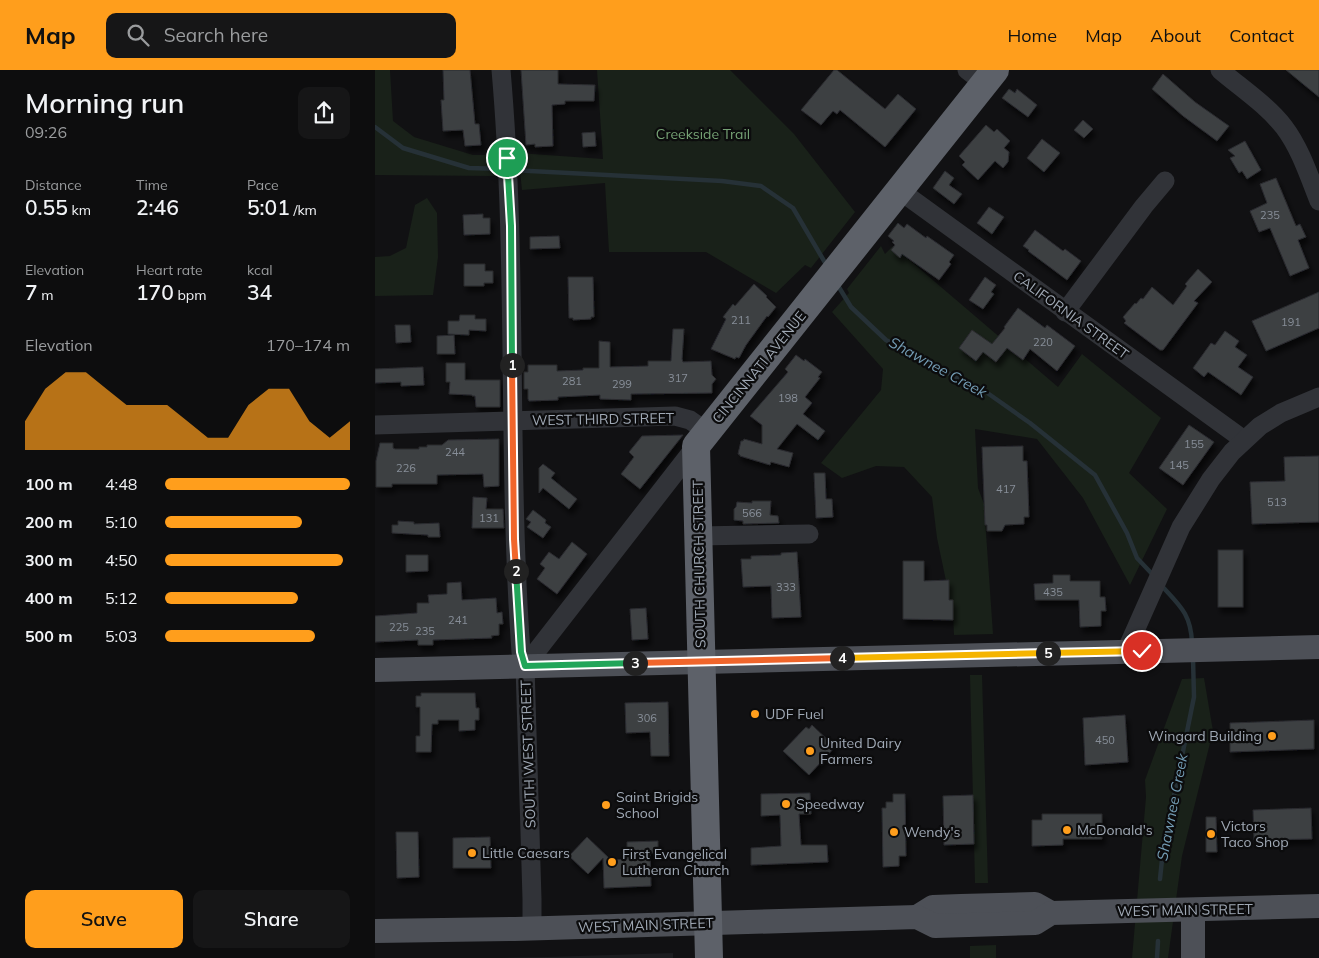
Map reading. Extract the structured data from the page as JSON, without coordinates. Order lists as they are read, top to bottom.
{
  "streets": {
    "highway": ["CINCINNATI AVENUE", "SOUTH CHURCH STREET"],
    "main road": ["WEST MAIN STREET"],
    "street": ["CALIFORNIA STREET", "WEST THIRD STREET", "SOUTH WEST STREET"]
  },
  "crossings": [
    ["CALIFORNIA STREET", "CINCINNATI AVENUE"],
    ["CINCINNATI AVENUE", "WEST THIRD STREET"],
    ["CINCINNATI AVENUE", "SOUTH CHURCH STREET"],
    ["CINCINNATI AVENUE", "SOUTH WEST STREET"],
    ["WEST THIRD STREET", "SOUTH CHURCH STREET"],
    ["WEST THIRD STREET", "SOUTH WEST STREET"],
    ["SOUTH CHURCH STREET", "WEST MAIN STREET"],
    ["SOUTH WEST STREET", "WEST MAIN STREET"]
  ],
  "water": ["Shawnee Creek"],
  "parks": ["Creekside Trail"],
  "places": [
    "UDF Fuel",
    "Wingard Building",
    "United Dairy Farmers",
    "Speedway",
    "Saint Brigids School",
    "McDonald's",
    "Wendy's",
    "Victors Taco Shop",
    "Little Caesars",
    "First Evangelical Lutheran Church"
  ],
  "house_numbers": [
    "235",
    "211",
    "191",
    "220",
    "317",
    "281",
    "299",
    "198",
    "155",
    "244",
    "145",
    "226",
    "417",
    "513",
    "566",
    "131",
    "333",
    "435",
    "241",
    "225",
    "235",
    "306",
    "450"
  ],
  "page": {
    "header": "Map",
    "search": "Search here",
    "nav": [
      "Home",
      "Map",
      "About",
      "Contact"
    ],
    "heading": ["Morning run", "09:26"],
    "stats": [
      ["Distance", "0.55 km"],
      ["Time", "2:46"],
      ["Pace", "5:01 /km"],
      ["Elevation", "7 m"],
      ["Heart rate", "170 bpm"],
      ["kcal", "34"]
    ],
    "chart": ["Elevation", "170–174 m"],
    "pins": [
      "1",
      "2",
      "5",
      "4",
      "3"
    ],
    "list": [
      {
        "name": "100 m",
        "note": "4:48"
      },
      {
        "name": "200 m",
        "note": "5:10"
      },
      {
        "name": "300 m",
        "note": "4:50"
      },
      {
        "name": "400 m",
        "note": "5:12"
      },
      {
        "name": "500 m",
        "note": "5:03"
      }
    ],
    "buttons": ["Save", "Share"]
  }
}
